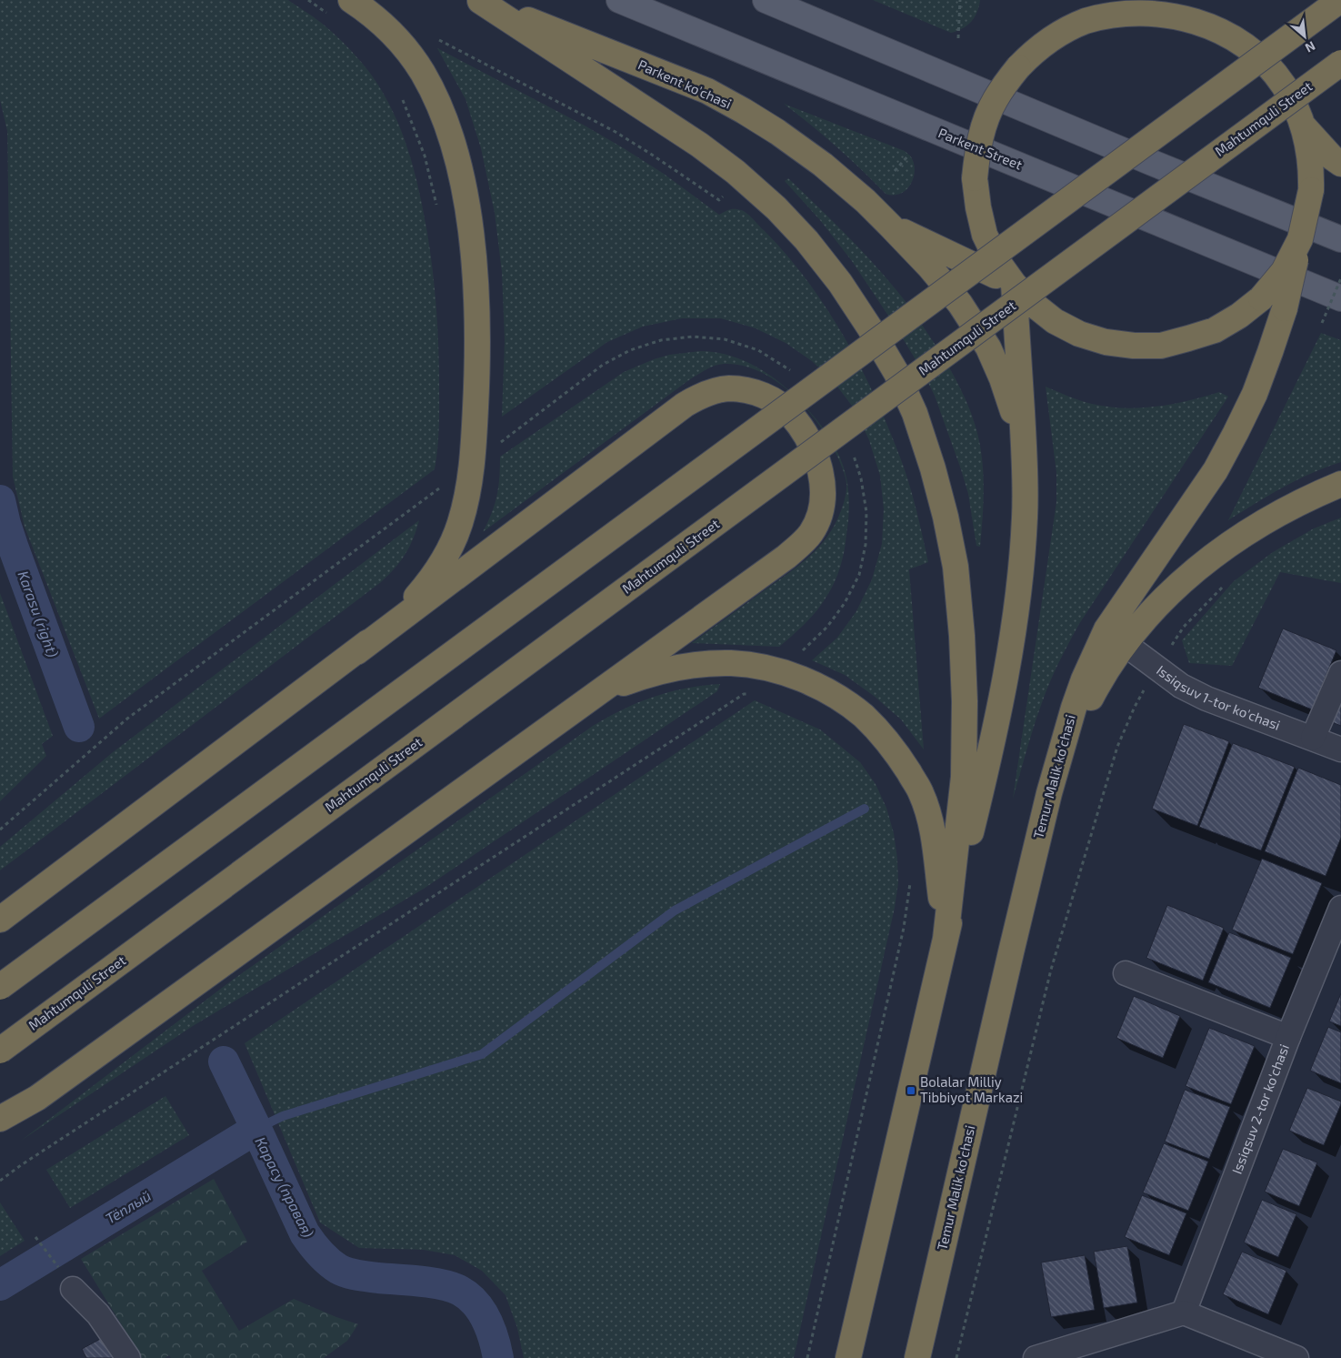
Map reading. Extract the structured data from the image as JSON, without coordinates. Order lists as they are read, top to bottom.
{
  "streets": {
    "highway": ["Parkent ko'chasi", "Mahtumquli Street", "Temur Malik ko'chasi"],
    "main road": ["Parkent Street"],
    "street": ["Issiqsuv 1-tor ko'chasi", "Issiqsuv 2-tor ko'chasi"]
  },
  "crossings": [
    ["Issiqsuv 1-tor ko'chasi", "Temur Malik ko'chasi"]
  ],
  "water": ["Karasu (right)", "Карасу (правая)", "Тёплый"],
  "places": {
    "transit": ["Bolalar Milliy Tibbiyot Markazi"]
  },
  "north": "bottom right"
}
